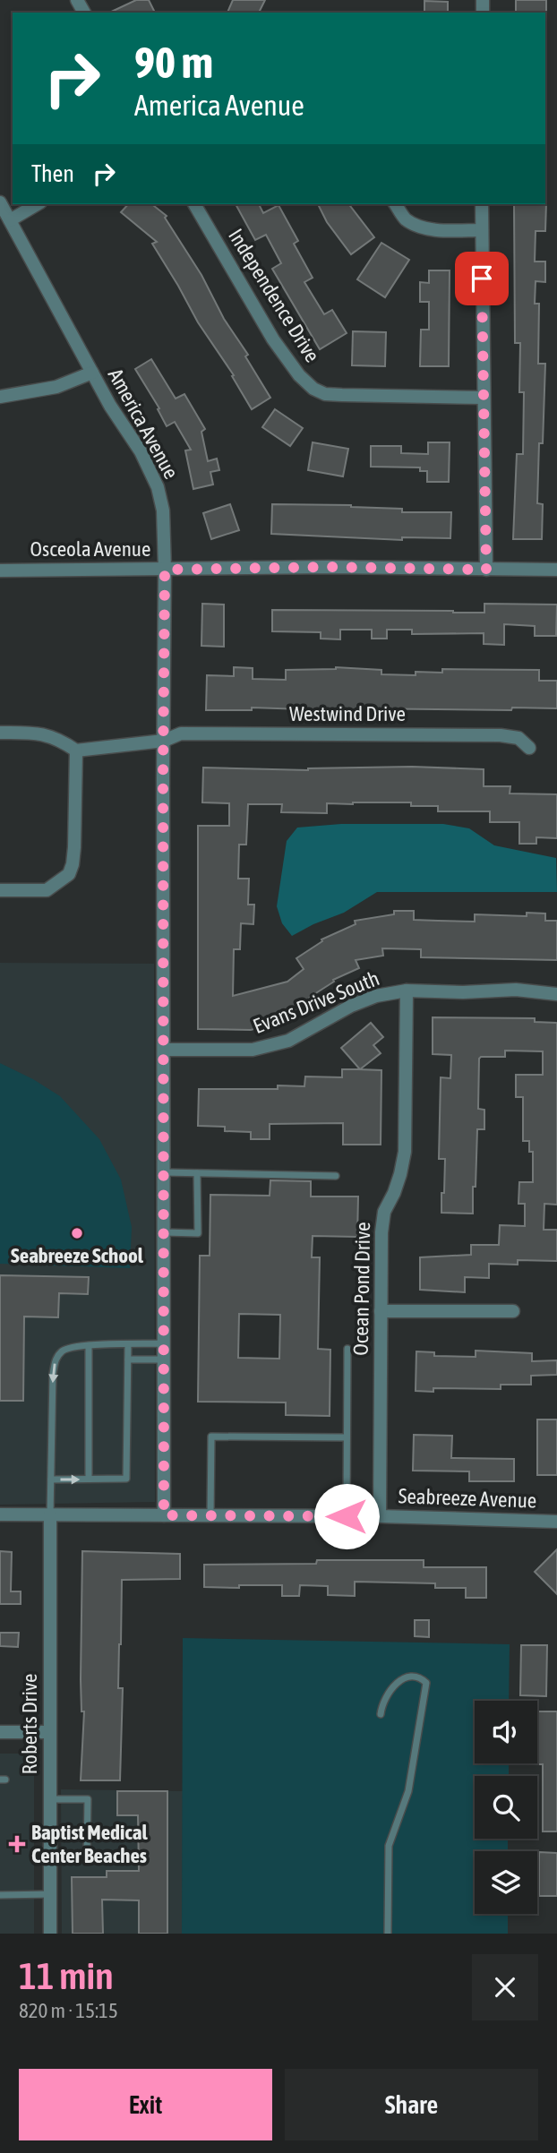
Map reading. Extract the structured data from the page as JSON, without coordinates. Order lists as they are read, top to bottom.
{
  "streets": {
    "street": [
      "Independence Drive",
      "America Avenue",
      "Osceola Avenue",
      "Westwind Drive",
      "Evans Drive South",
      "Ocean Pond Drive",
      "Seabreeze Avenue",
      "Roberts Drive"
    ]
  },
  "crossings": [
    ["America Avenue", "Osceola Avenue"],
    ["America Avenue", "Westwind Drive"],
    ["America Avenue", "Evans Drive South"],
    ["America Avenue", "Seabreeze Avenue"],
    ["Evans Drive South", "Ocean Pond Drive"],
    ["Ocean Pond Drive", "Seabreeze Avenue"],
    ["Seabreeze Avenue", "Roberts Drive"]
  ],
  "places": {
    "other": ["Seabreeze School"],
    "health": ["Baptist Medical Center Beaches"]
  },
  "page": {
    "turn": ["90 m", "America Avenue"],
    "then": "Then",
    "heading": ["11 min", "820 m · 15:15"],
    "buttons": ["Exit", "Share"]
  }
}
